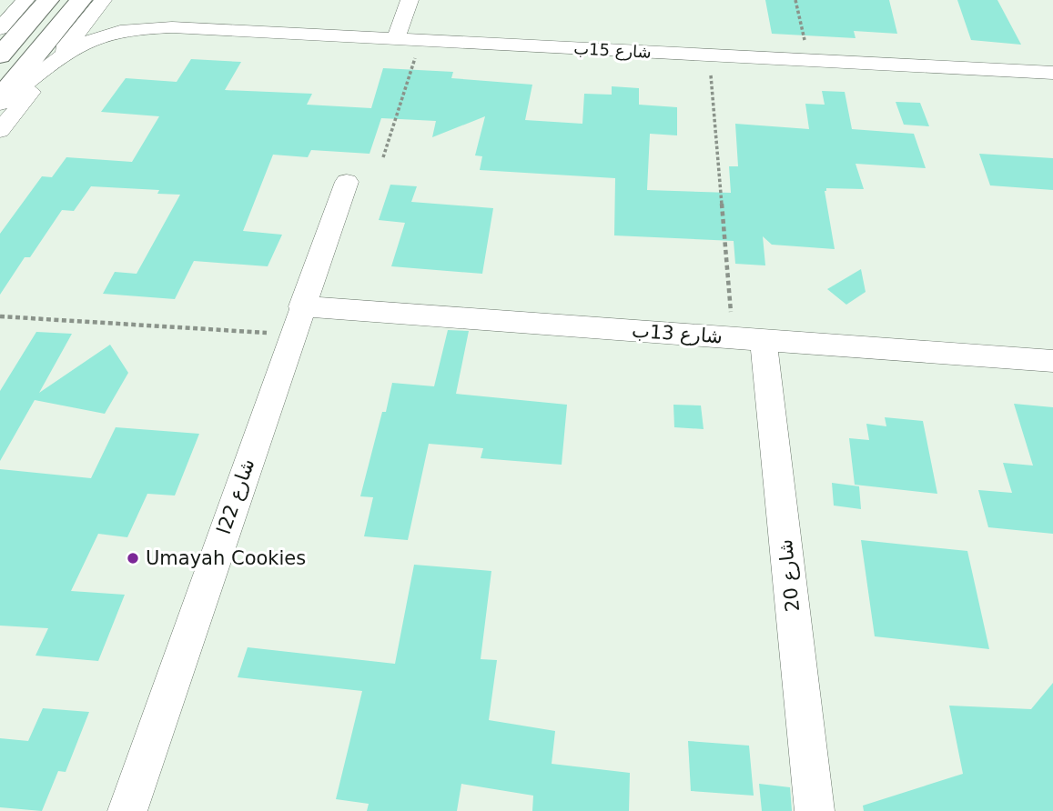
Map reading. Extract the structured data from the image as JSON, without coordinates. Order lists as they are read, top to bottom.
{
  "streets": {
    "street": [
      "شارع 15ب",
      "شارع 13ب",
      "شارع 22ا",
      "شارع 20"
    ]
  },
  "crossings": [
    ["شارع 13ب", "شارع 22ا"],
    ["شارع 13ب", "شارع 20"]
  ],
  "places": ["Umayah Cookies"]
}
